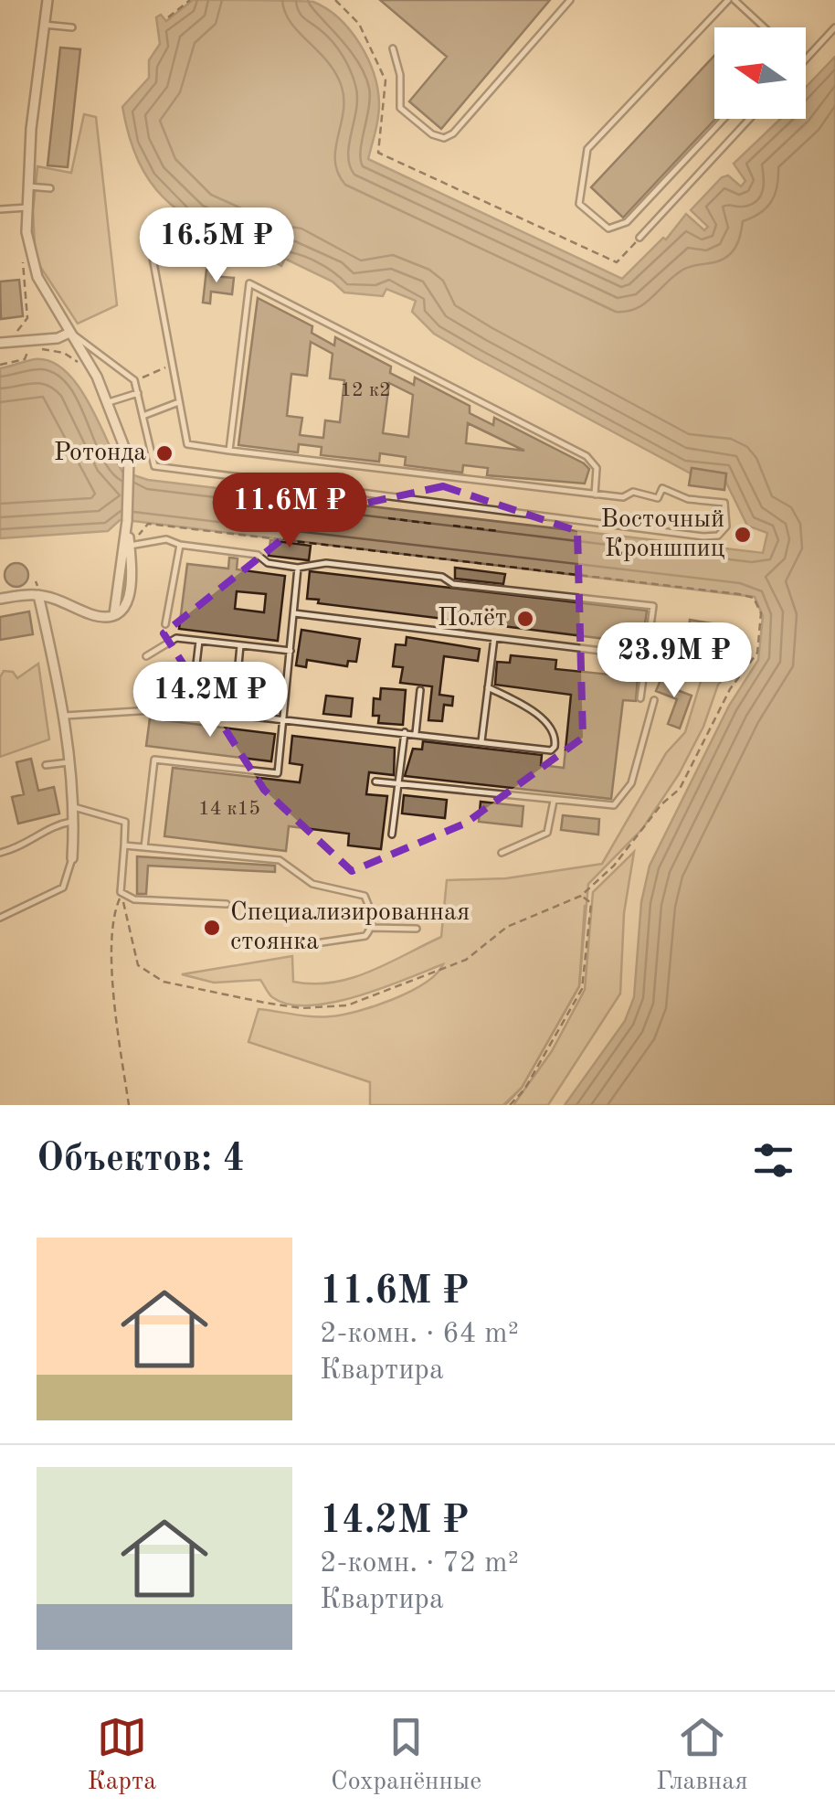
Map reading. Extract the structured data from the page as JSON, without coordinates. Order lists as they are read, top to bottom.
{
  "places": [
    "Ротонда",
    "Восточный Кроншпиц",
    "Полёт",
    "Специализированная стоянка"
  ],
  "house_numbers": ["12 к2", "14 к15"],
  "north": "left",
  "page": {
    "price": [
      "16.5M ₽",
      "11.6M ₽",
      "23.9M ₽",
      "14.2M ₽"
    ],
    "heading": "Объектов: 4",
    "list": [
      {
        "name": "11.6M ₽",
        "note": "2-комн. · 64 m² · Квартира"
      },
      {
        "name": "14.2M ₽",
        "note": "2-комн. · 72 m² · Квартира"
      }
    ],
    "tabs": ["Карта", "Сохранённые", "Главная"]
  }
}
